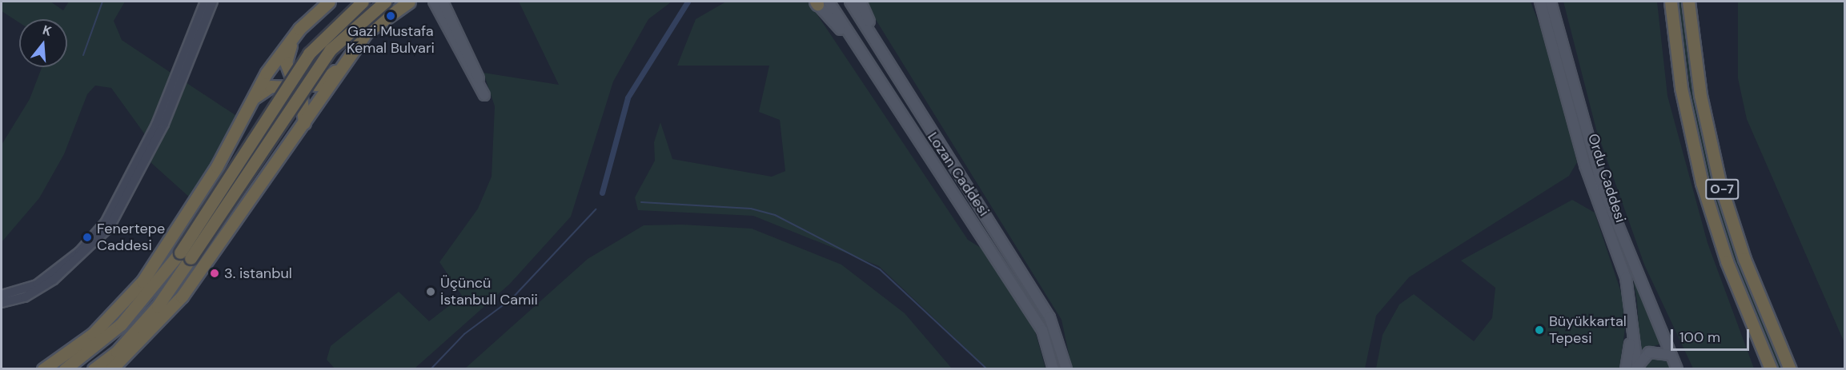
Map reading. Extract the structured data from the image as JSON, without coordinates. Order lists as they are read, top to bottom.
{
  "streets": {
    "highway": ["O-7"],
    "main road": ["Lozan Caddesi", "Ordu Caddesi"]
  },
  "places": [
    "Gazi Mustafa Kemal Bulvari",
    "Fenertepe Caddesi",
    "3. istanbul",
    "Üçüncü İstanbull Camii",
    "Büyükkartal Tepesi"
  ],
  "scale_bar": "100 m",
  "north": "top"
}
